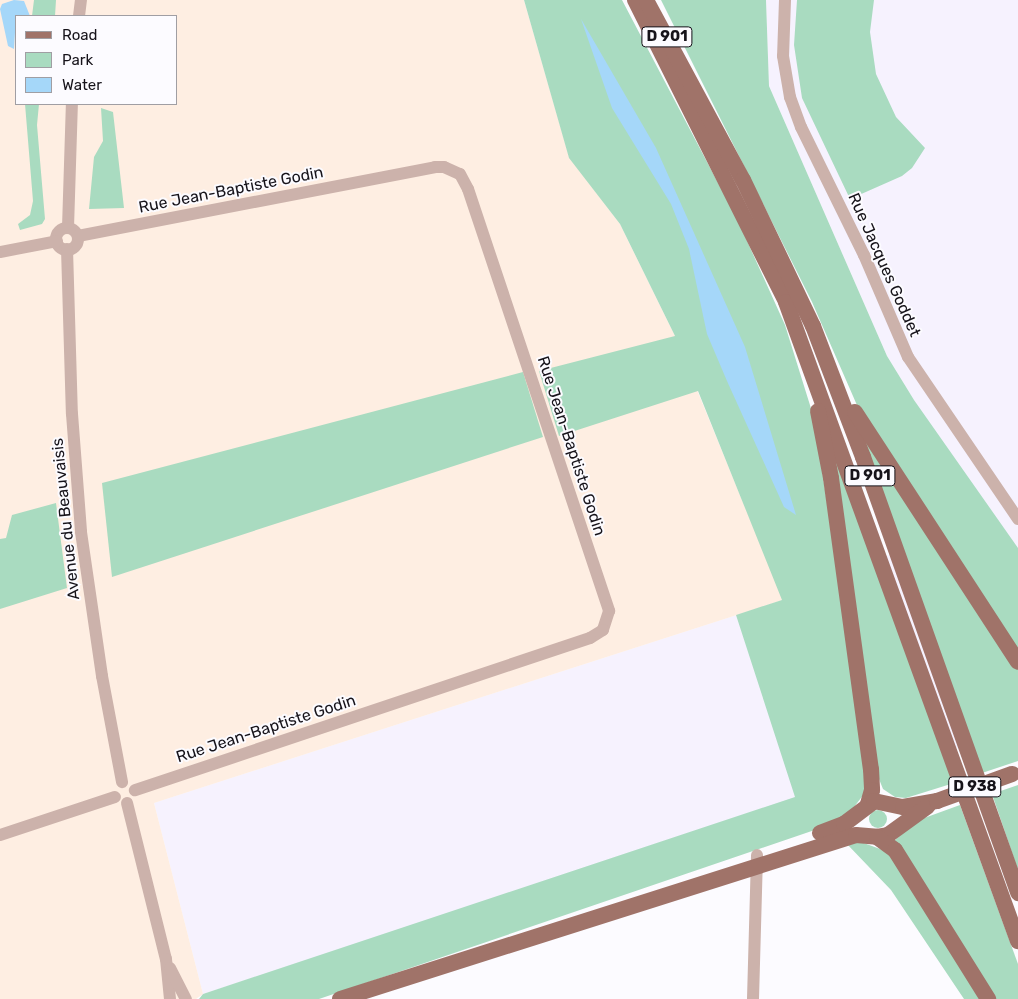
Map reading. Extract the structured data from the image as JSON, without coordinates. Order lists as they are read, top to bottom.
{
  "streets": {
    "main road": ["D 901", "D 938"],
    "street": ["Rue Jean-Baptiste Godin", "Rue Jacques Goddet", "Avenue du Beauvaisis"]
  },
  "crossings": [
    ["Rue Jean-Baptiste Godin", "Avenue du Beauvaisis"]
  ],
  "legend": ["Road", "Park", "Water"]
}
